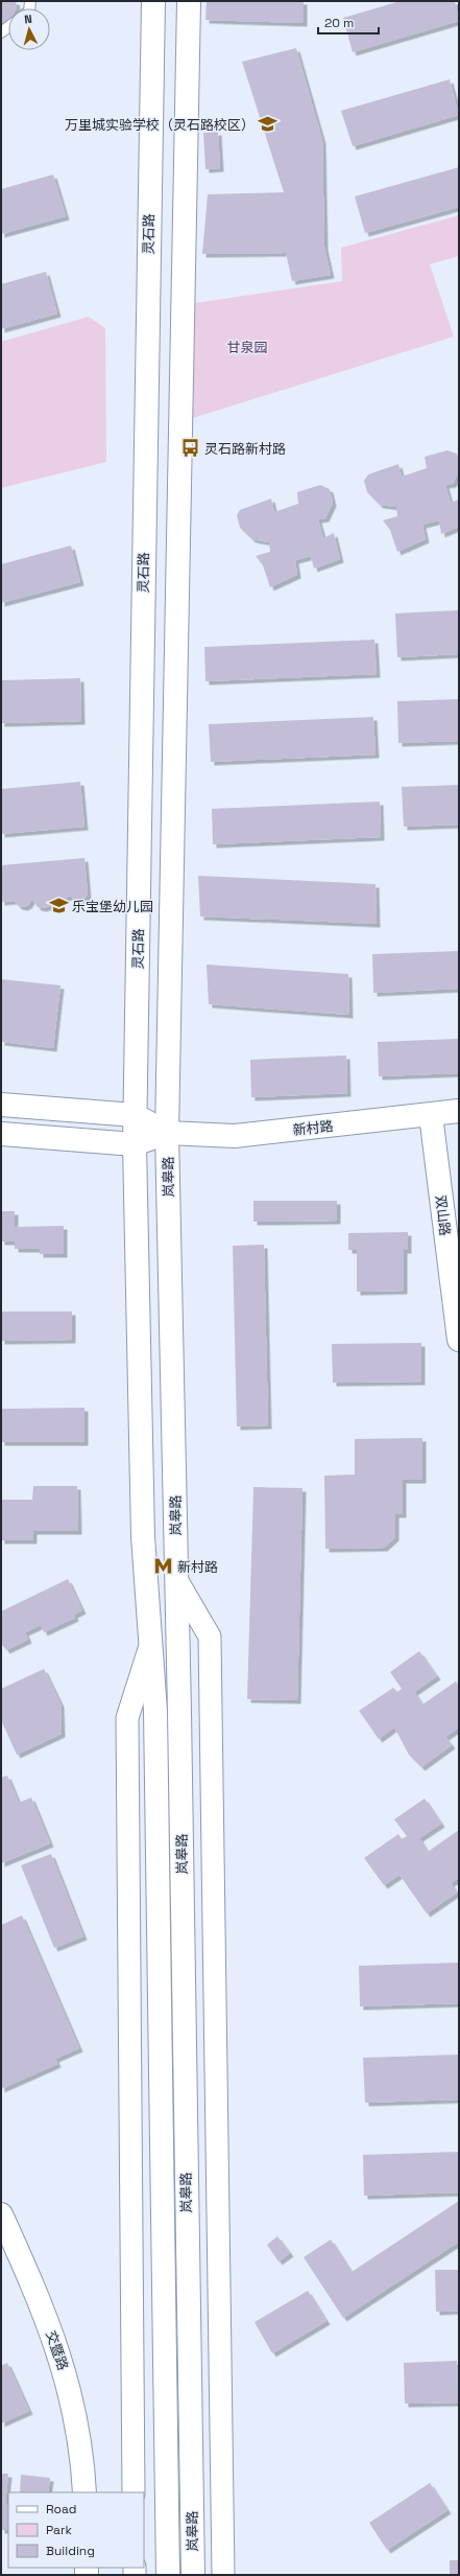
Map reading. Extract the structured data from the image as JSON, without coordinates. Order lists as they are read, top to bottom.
{
  "streets": {
    "main road": [
      "灵石路",
      "新村路",
      "岚皋路",
      "双山路",
      "交暨路"
    ]
  },
  "crossings": [
    ["灵石路", "新村路"],
    ["灵石路", "岚皋路"],
    ["新村路", "岚皋路"],
    ["新村路", "双山路"]
  ],
  "parks": ["甘泉园"],
  "places": {
    "school or university": ["万里城实验学校（灵石路校区）", "乐宝堡幼儿园"],
    "bus stop": ["灵石路新村路"],
    "metro station": ["新村路"]
  },
  "legend": ["Road", "Park", "Building"],
  "scale_bar": "20 m",
  "north": "top"
}
